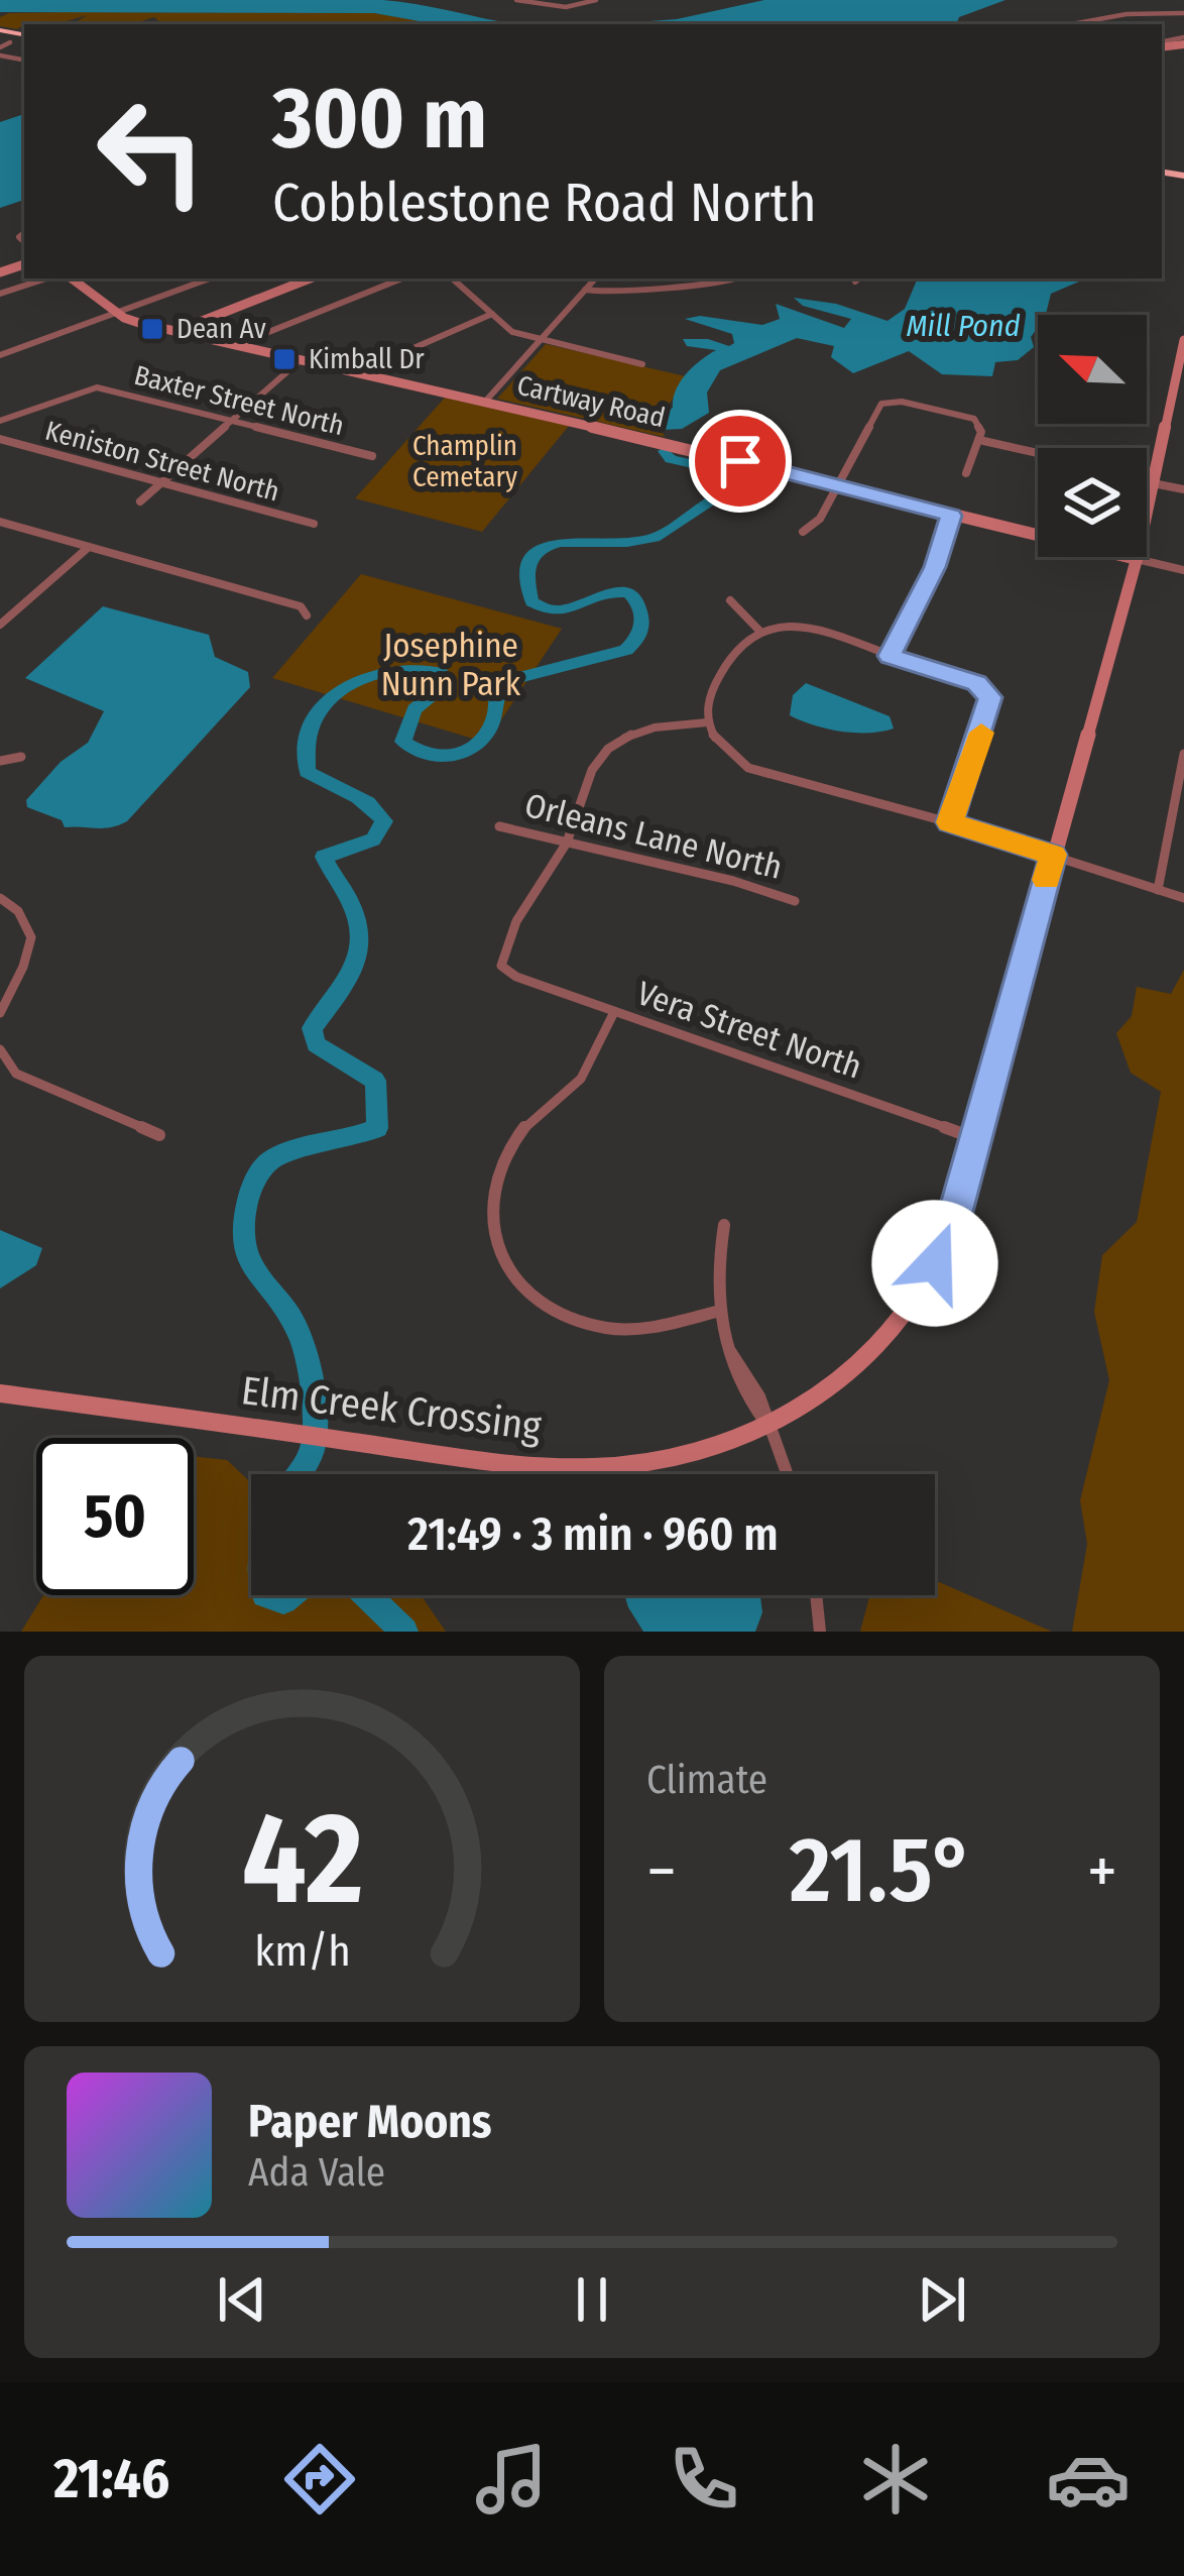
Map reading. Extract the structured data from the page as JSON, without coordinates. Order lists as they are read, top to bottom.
{
  "streets": {
    "main road": ["Cartway Road", "Elm Creek Crossing"],
    "street": [
      "Baxter Street North",
      "Keniston Street North",
      "Orleans Lane North",
      "Vera Street North"
    ]
  },
  "crossings": [
    ["Cartway Road", "Elm Creek Crossing"],
    ["Orleans Lane North", "Vera Street North"],
    ["Vera Street North", "Elm Creek Crossing"]
  ],
  "water": ["Mill Pond"],
  "parks": ["Champlin Cemetary", "Josephine Nunn Park"],
  "places": {
    "transit": ["Dean Av", "Kimball Dr"]
  },
  "north": "top left",
  "page": {
    "turn": ["300 m", "Cobblestone Road North"],
    "limit": "50",
    "trip": "21:49 · 3 min · 960 m",
    "tile": "Climate",
    "heat": ["−", "21.5°", "+"],
    "song": ["Paper Moons", "Ada Vale"],
    "tabs": "21:46",
    "gauge": ["42", "km/h"]
  }
}
